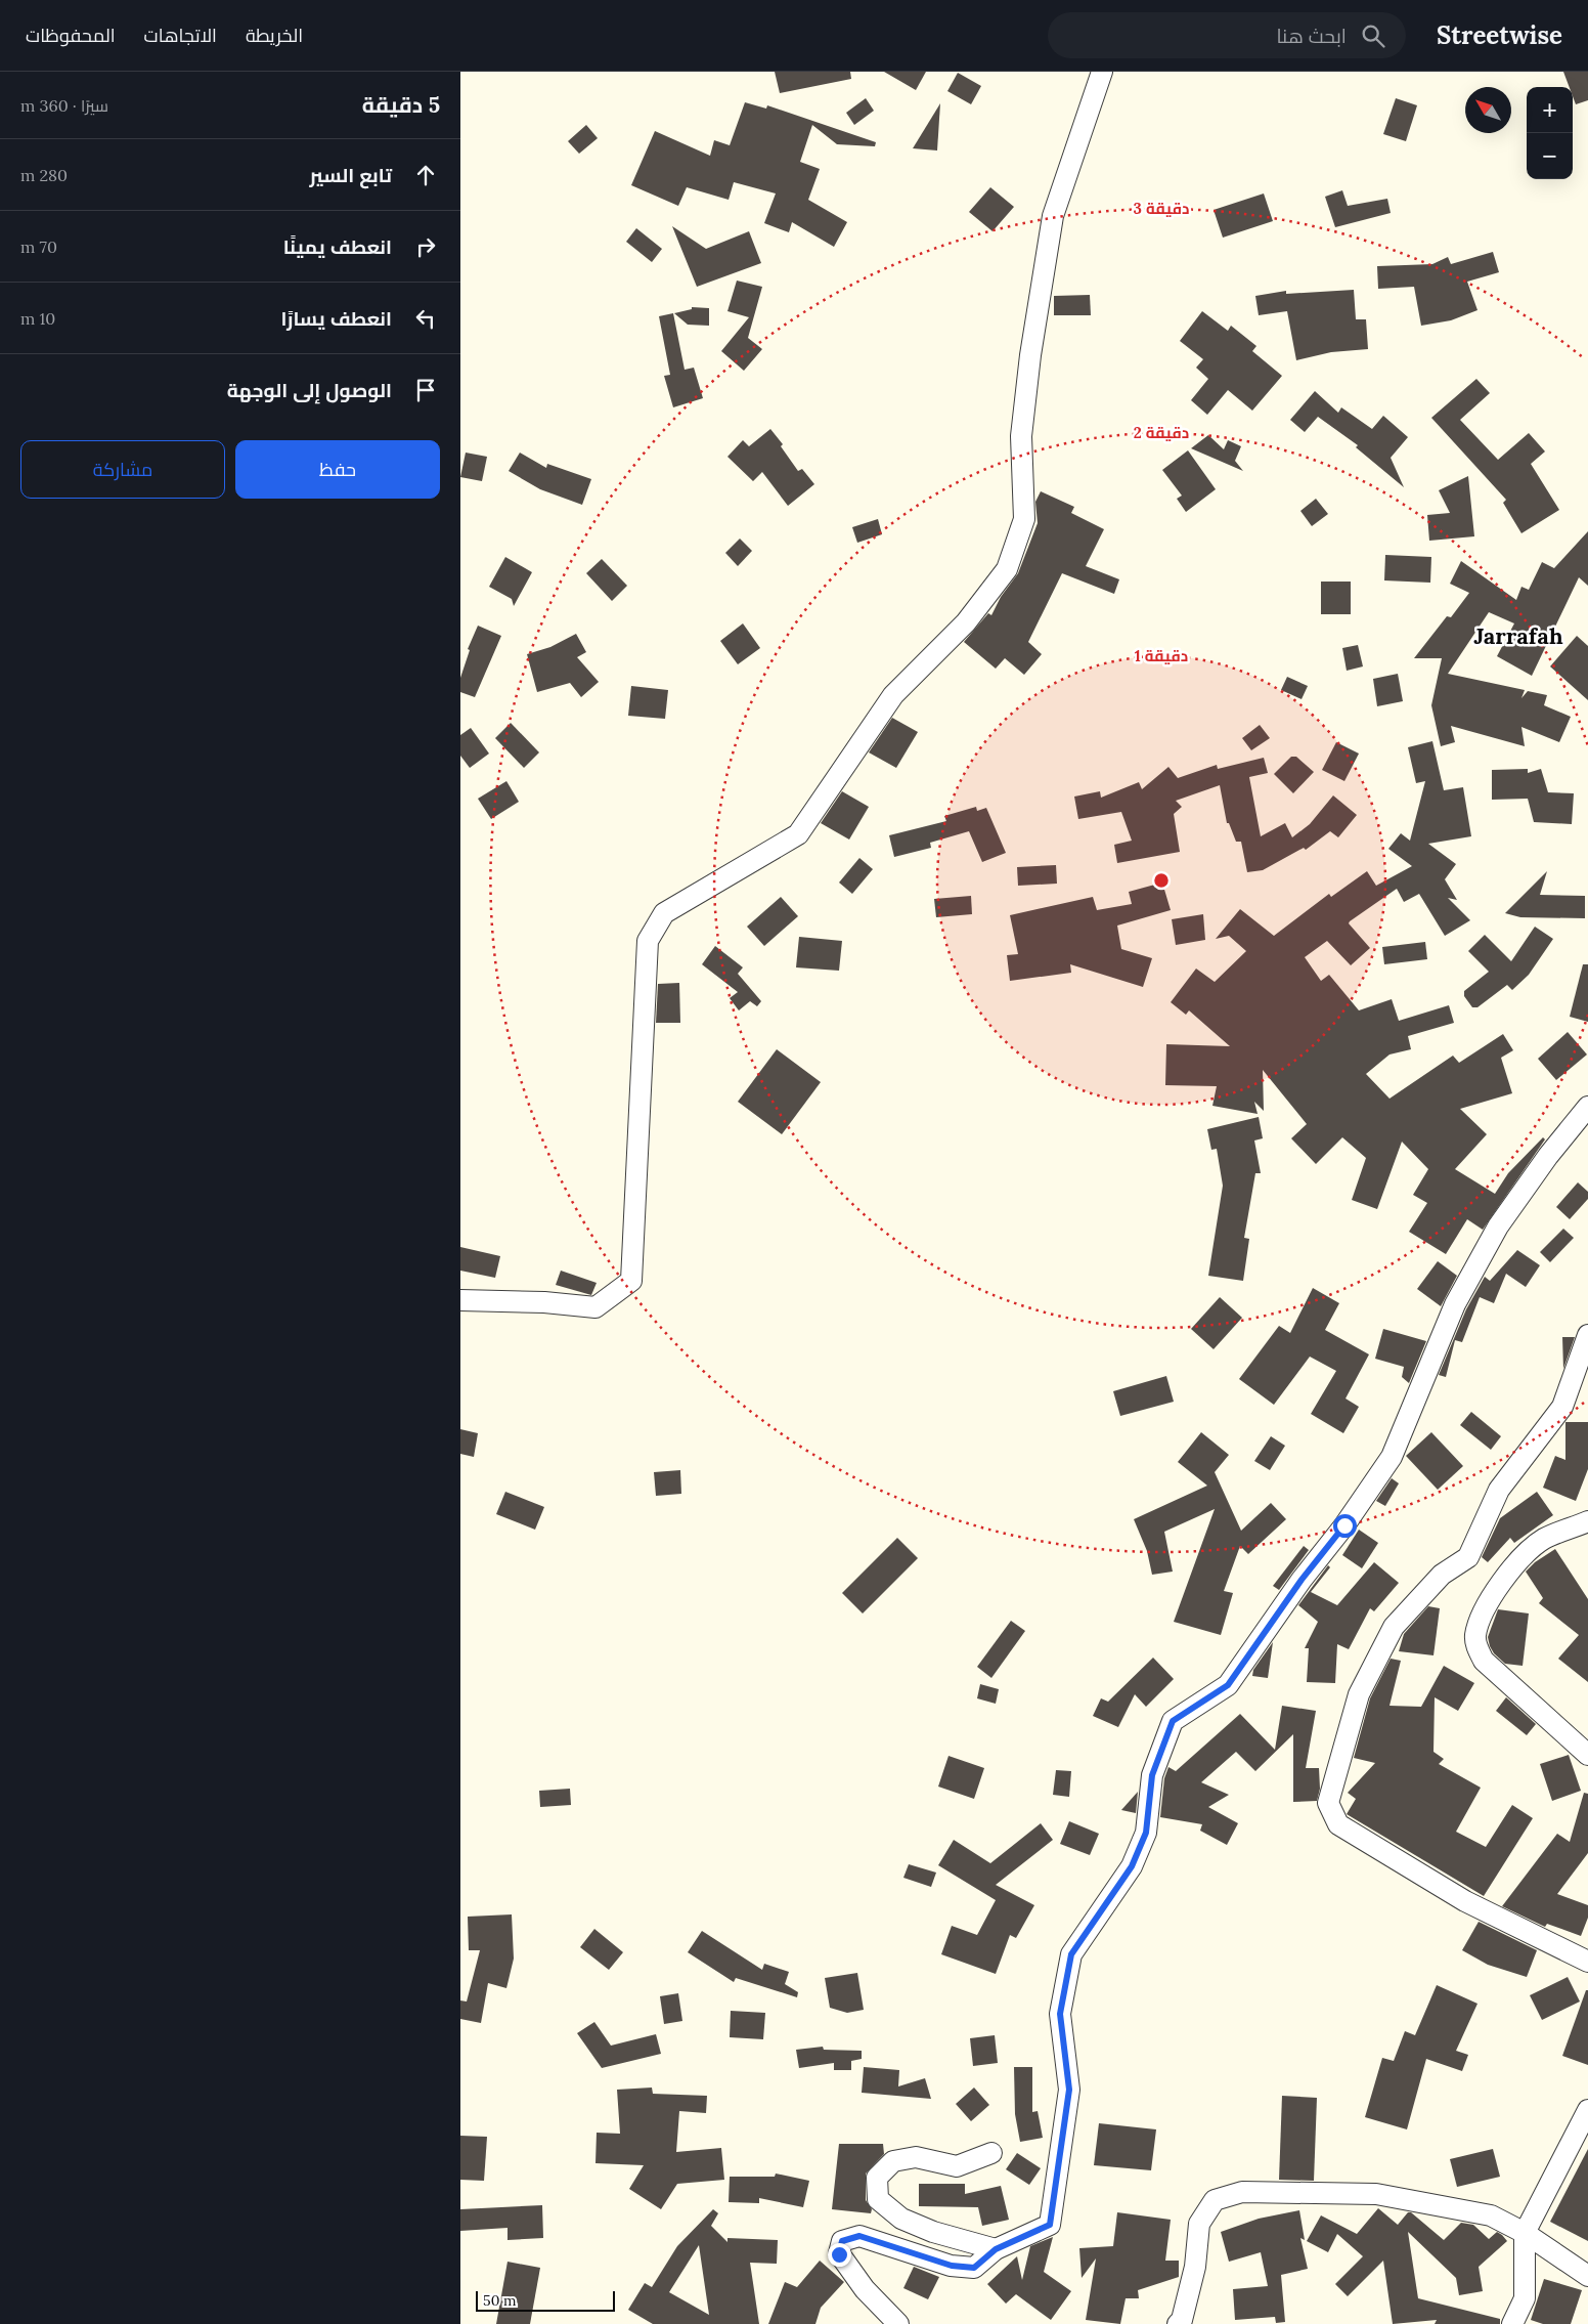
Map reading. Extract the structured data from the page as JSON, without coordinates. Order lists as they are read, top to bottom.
{
  "districts": ["Jarrafah"],
  "scale_bar": "50 m",
  "north": "top left",
  "page": {
    "header": "Streetwise",
    "search": "ابحث هنا",
    "nav": ["الخريطة", "الاتجاهات", "المحفوظات"],
    "heading": ["5 دقيقة", "سيرًا · 360 m"],
    "map_buttons": ["+", "−"],
    "list": [
      ["تابع السير", "280 m"],
      ["انعطف يمينًا", "70 m"],
      ["انعطف يسارًا", "10 m"],
      "الوصول إلى الوجهة"
    ],
    "buttons": ["حفظ", "مشاركة"],
    "scale": "50 m"
  },
  "rings": ["3 دقيقة", "2 دقيقة", "1 دقيقة"]
}
